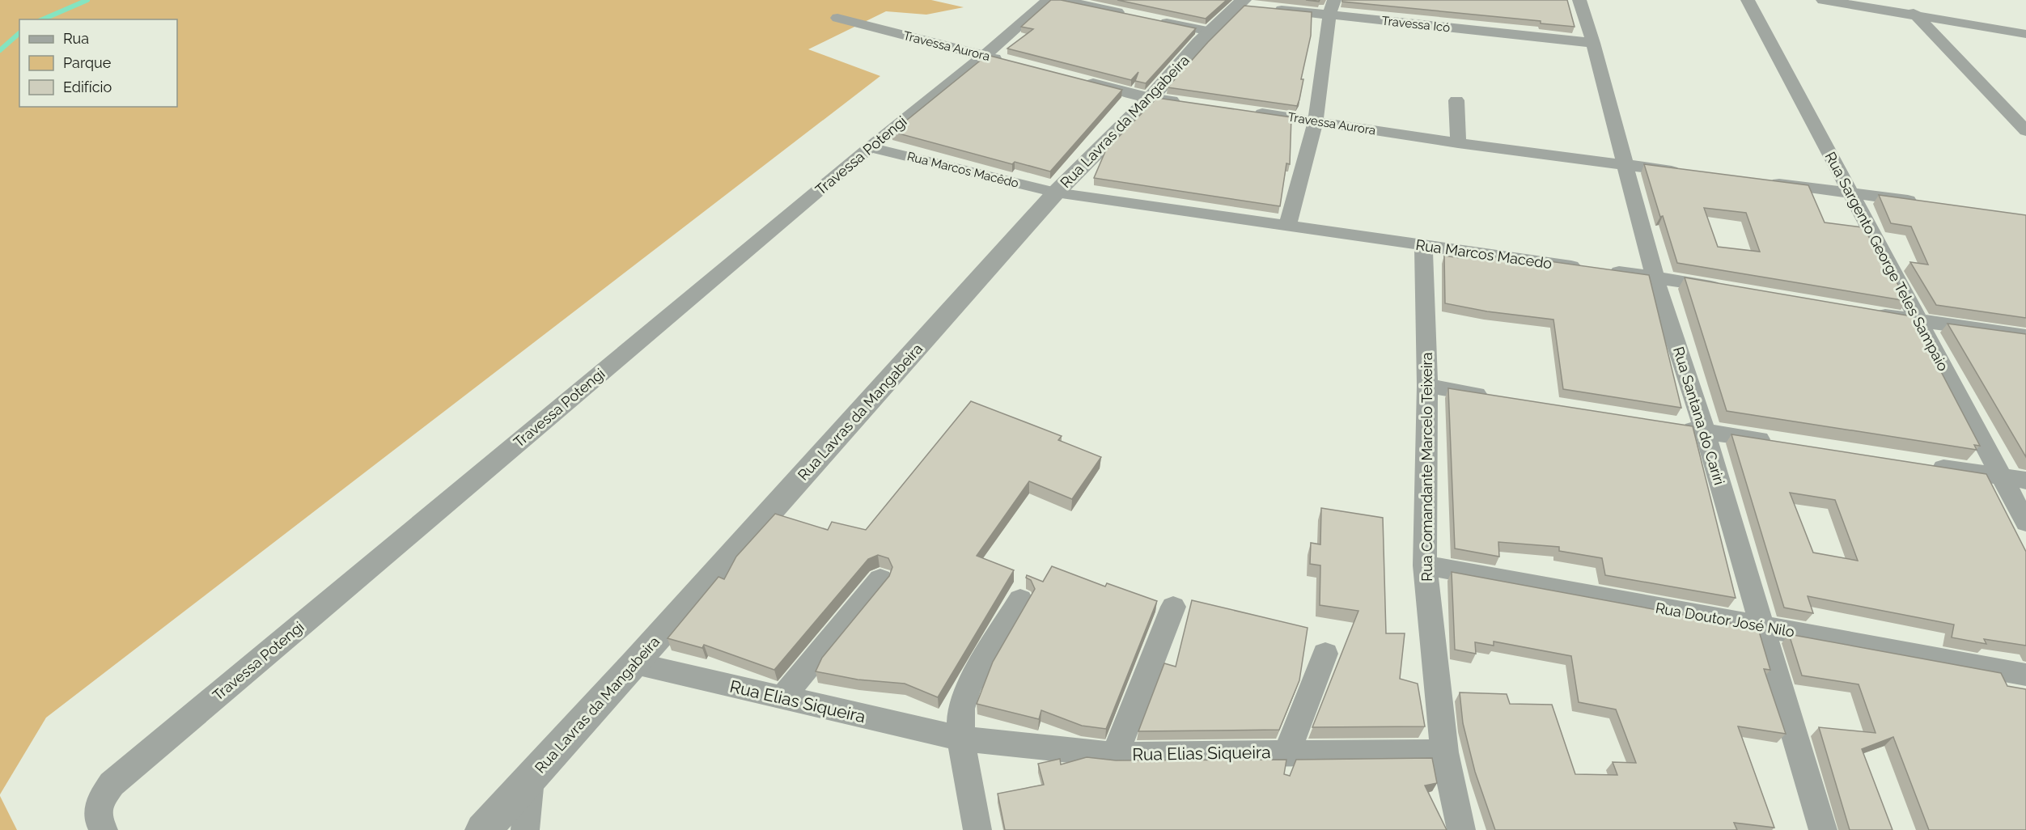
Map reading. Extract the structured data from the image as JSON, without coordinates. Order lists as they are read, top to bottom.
{
  "streets": {
    "street": [
      "Travessa Icó",
      "Travessa Aurora",
      "Rua Lavras da Mangabeira",
      "Travessa Potengi",
      "Rua Marcos Macêdo",
      "Rua Marcos Macedo",
      "Rua Sargento George Teles Sampaio",
      "Rua Santana do Cariri",
      "Rua Comandante Marcelo Teixeira",
      "Rua Doutor José Nilo",
      "Rua Elias Siqueira"
    ]
  },
  "crossings": [
    ["Travessa Icó", "Rua Lavras da Mangabeira"],
    ["Travessa Icó", "Rua Santana do Cariri"],
    ["Travessa Aurora", "Travessa Potengi"],
    ["Travessa Aurora", "Rua Santana do Cariri"],
    ["Rua Lavras da Mangabeira", "Rua Marcos Macêdo"],
    ["Rua Lavras da Mangabeira", "Rua Marcos Macedo"],
    ["Rua Lavras da Mangabeira", "Rua Elias Siqueira"],
    ["Travessa Potengi", "Rua Marcos Macêdo"],
    ["Rua Marcos Macêdo", "Rua Marcos Macedo"],
    ["Rua Marcos Macedo", "Rua Santana do Cariri"],
    ["Rua Marcos Macedo", "Rua Comandante Marcelo Teixeira"],
    ["Rua Santana do Cariri", "Rua Doutor José Nilo"],
    ["Rua Comandante Marcelo Teixeira", "Rua Doutor José Nilo"],
    ["Rua Comandante Marcelo Teixeira", "Rua Elias Siqueira"]
  ],
  "legend": ["Rua", "Parque", "Edifício"]
}
